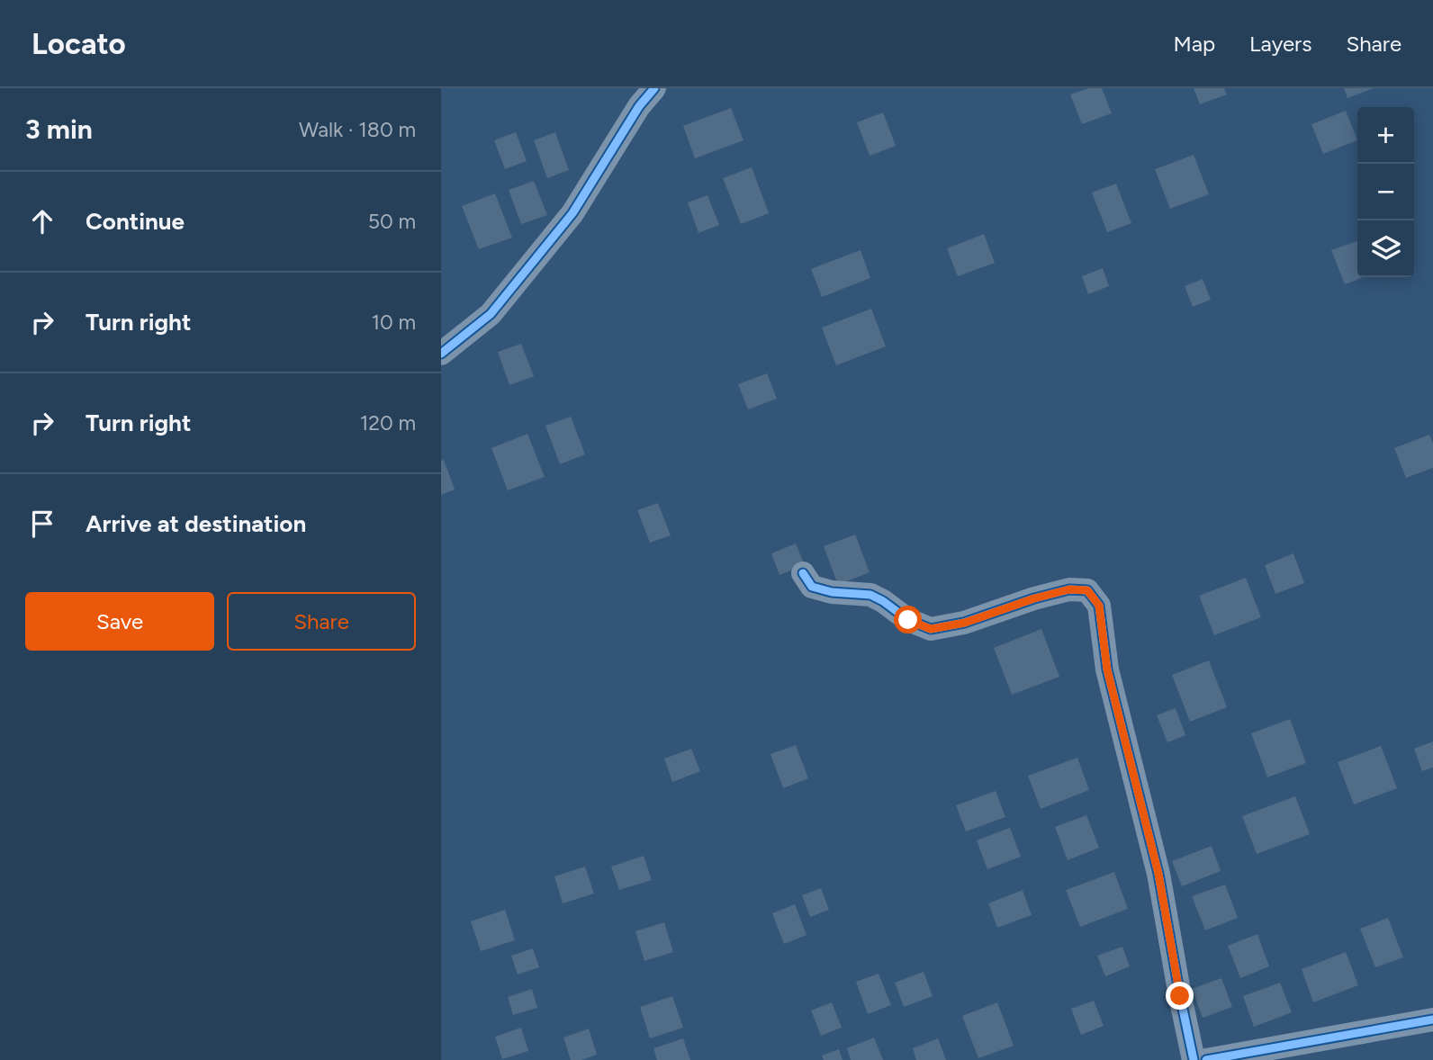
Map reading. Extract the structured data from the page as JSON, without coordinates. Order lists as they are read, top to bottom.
{
  "page": {
    "header": "Locato",
    "nav": ["Map", "Layers", "Share"],
    "heading": ["3 min", "Walk · 180 m"],
    "map_buttons": ["+", "−"],
    "list": [
      ["Continue", "50 m"],
      ["Turn right", "10 m"],
      ["Turn right", "120 m"],
      "Arrive at destination"
    ],
    "buttons": ["Save", "Share"]
  }
}
